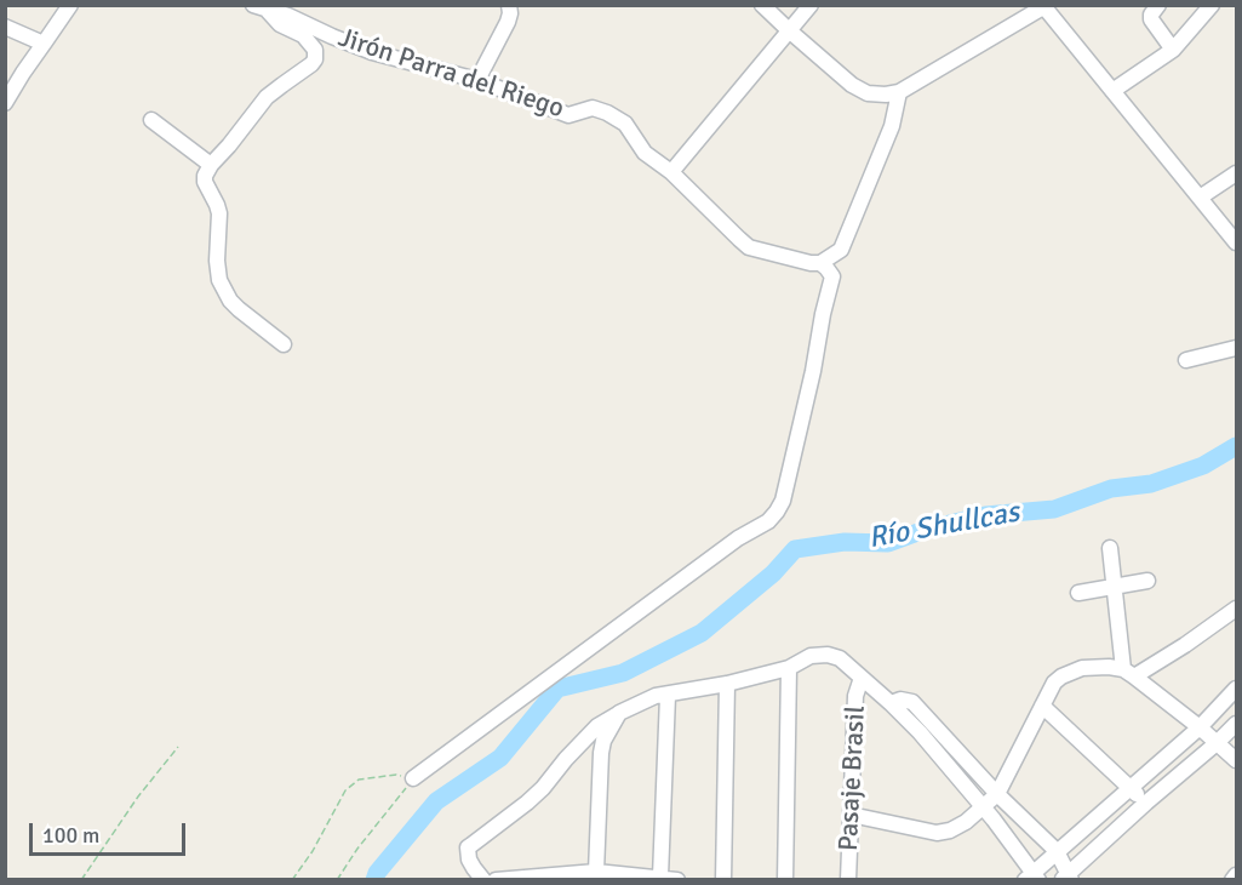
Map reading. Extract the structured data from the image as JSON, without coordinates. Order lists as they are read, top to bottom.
{
  "streets": {
    "street": ["Jirón Parra del Riego", "Pasaje Brasil"]
  },
  "water": ["Río Shullcas"],
  "scale_bar": "100 m"
}
